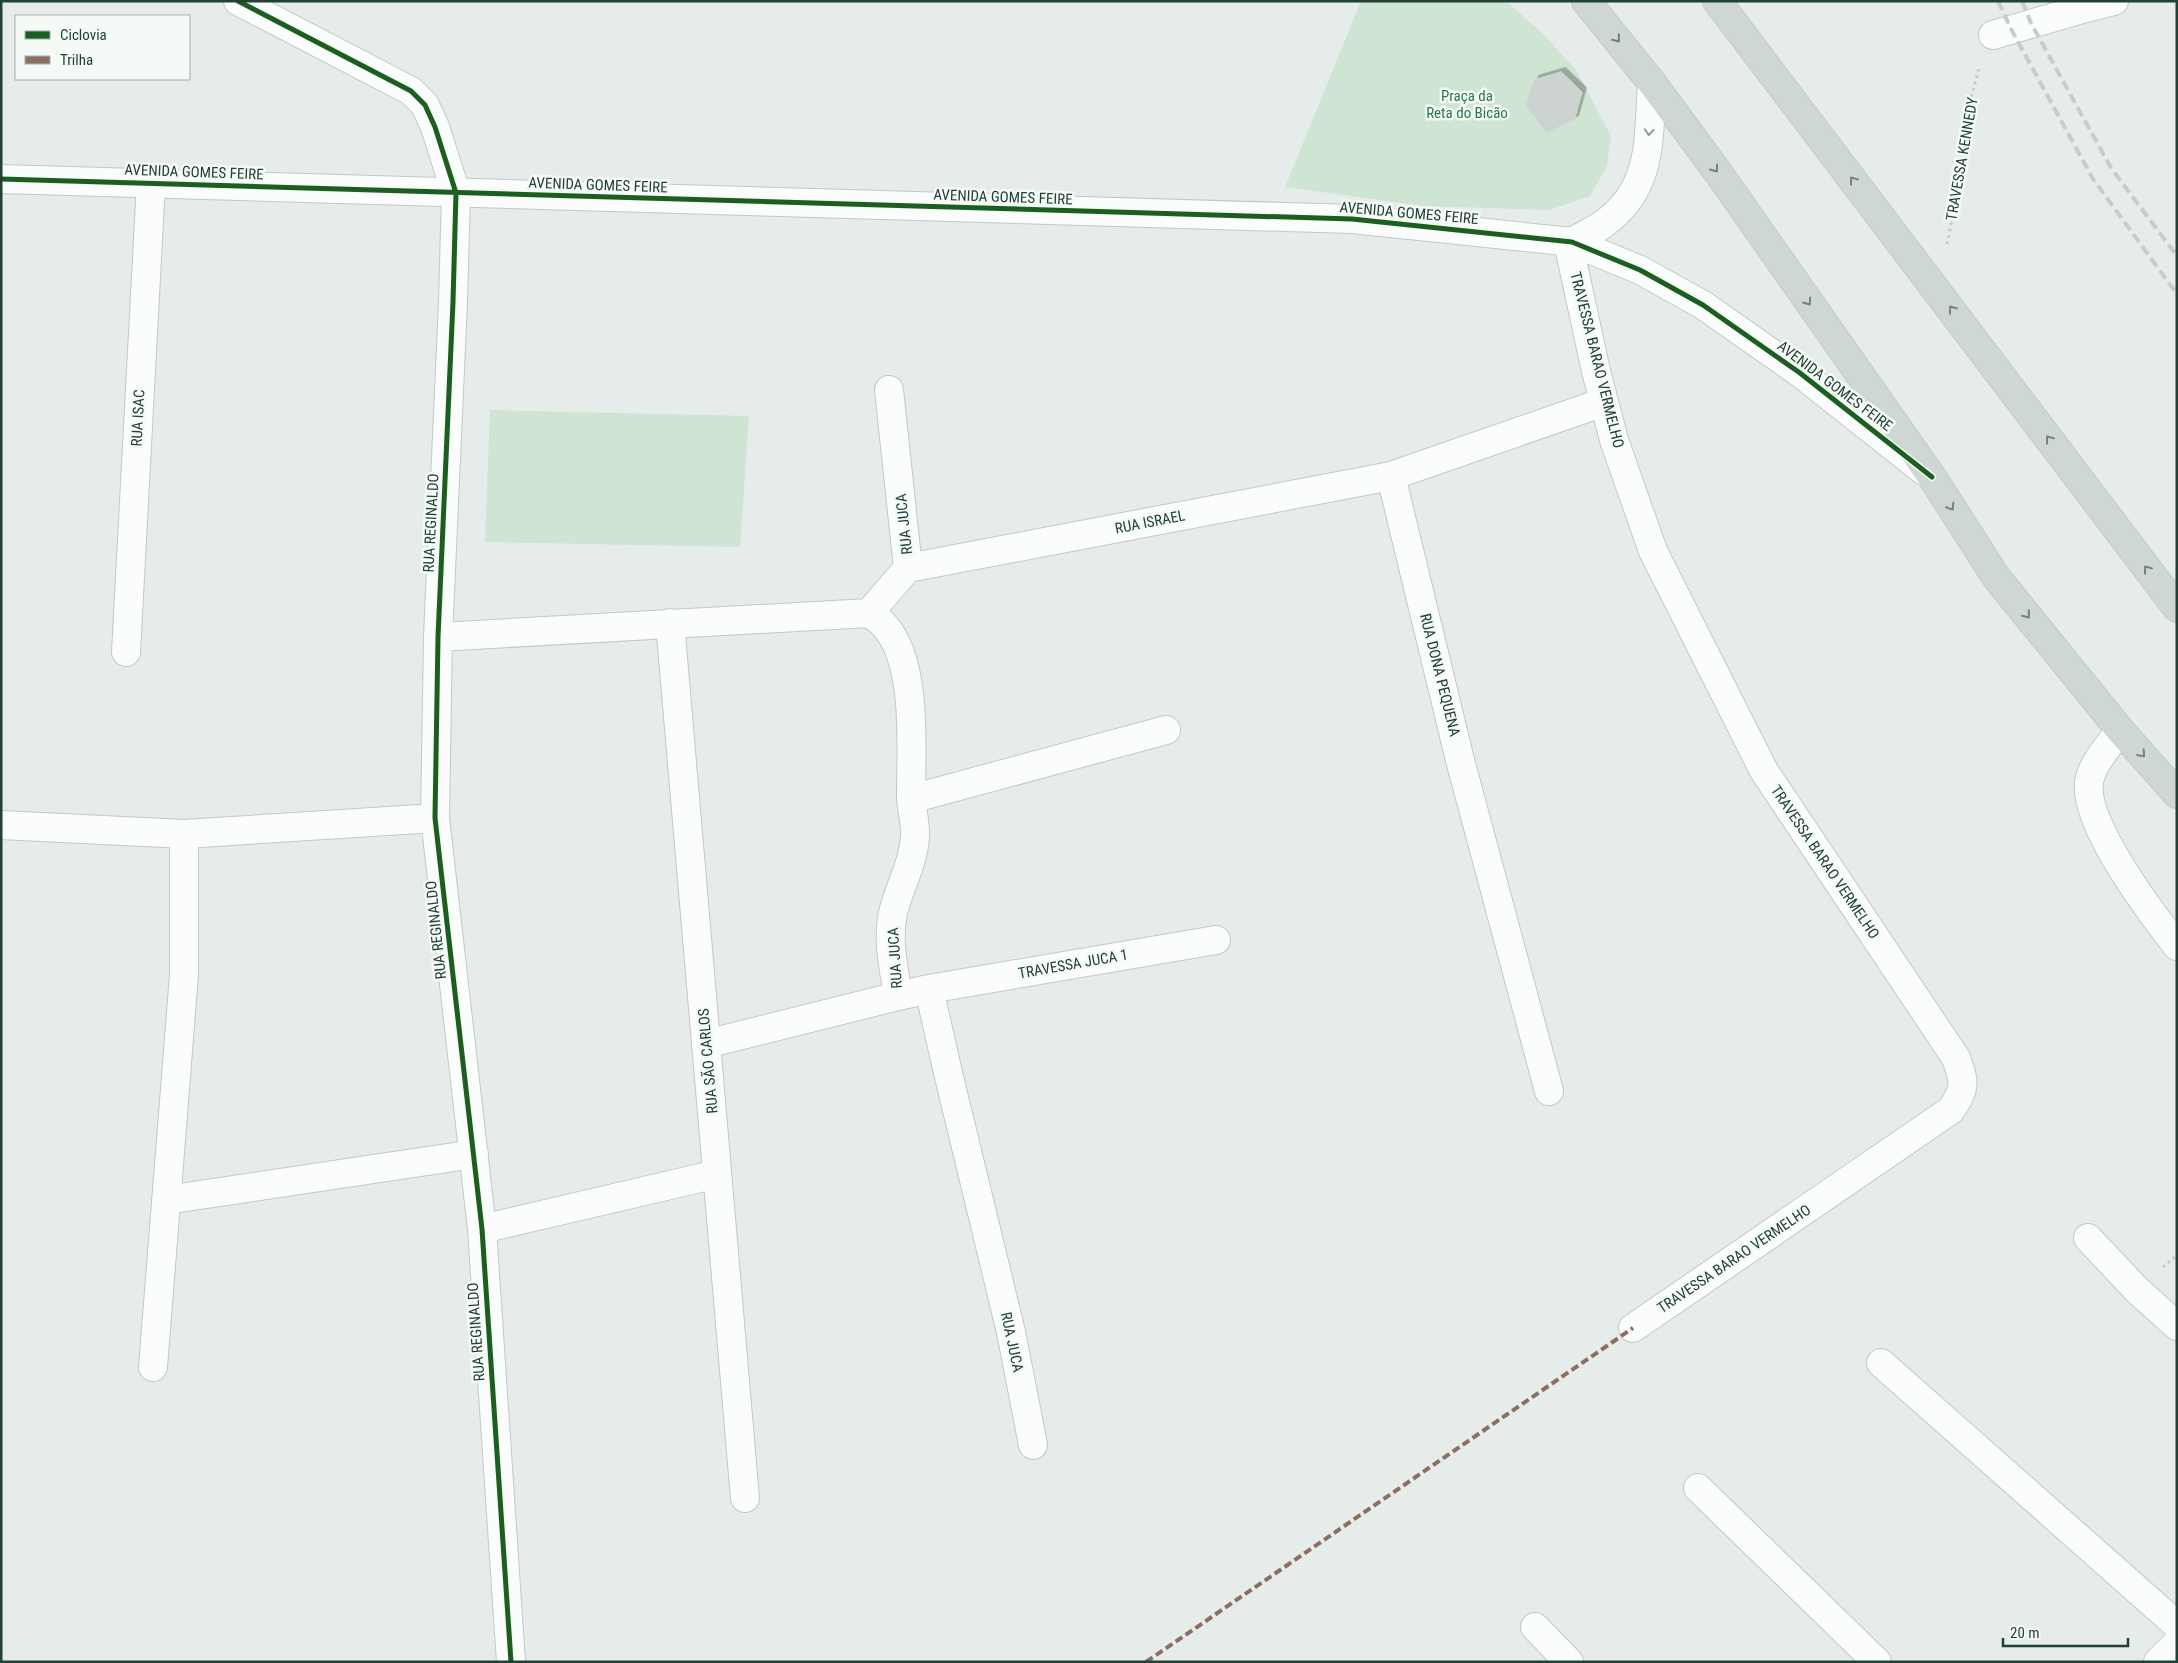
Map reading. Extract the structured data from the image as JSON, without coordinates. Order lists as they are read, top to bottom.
{
  "streets": {
    "street": [
      "AVENIDA GOMES FEIRE",
      "TRAVESSA BARAO VERMELHO",
      "RUA ISAC",
      "RUA ISRAEL",
      "RUA REGINALDO",
      "RUA JUCA",
      "RUA DONA PEQUENA",
      "TRAVESSA JUCA 1",
      "RUA SÃO CARLOS"
    ],
    "path": ["TRAVESSA KENNEDY"]
  },
  "crossings": [
    ["AVENIDA GOMES FEIRE", "TRAVESSA BARAO VERMELHO"],
    ["AVENIDA GOMES FEIRE", "RUA ISAC"],
    ["AVENIDA GOMES FEIRE", "RUA REGINALDO"],
    ["RUA ISRAEL", "RUA JUCA"],
    ["RUA ISRAEL", "RUA DONA PEQUENA"],
    ["RUA JUCA", "TRAVESSA JUCA 1"]
  ],
  "parks": ["Praça da Reta do Bicão"],
  "legend": ["Ciclovia", "Trilha"],
  "scale_bar": "20 m"
}
